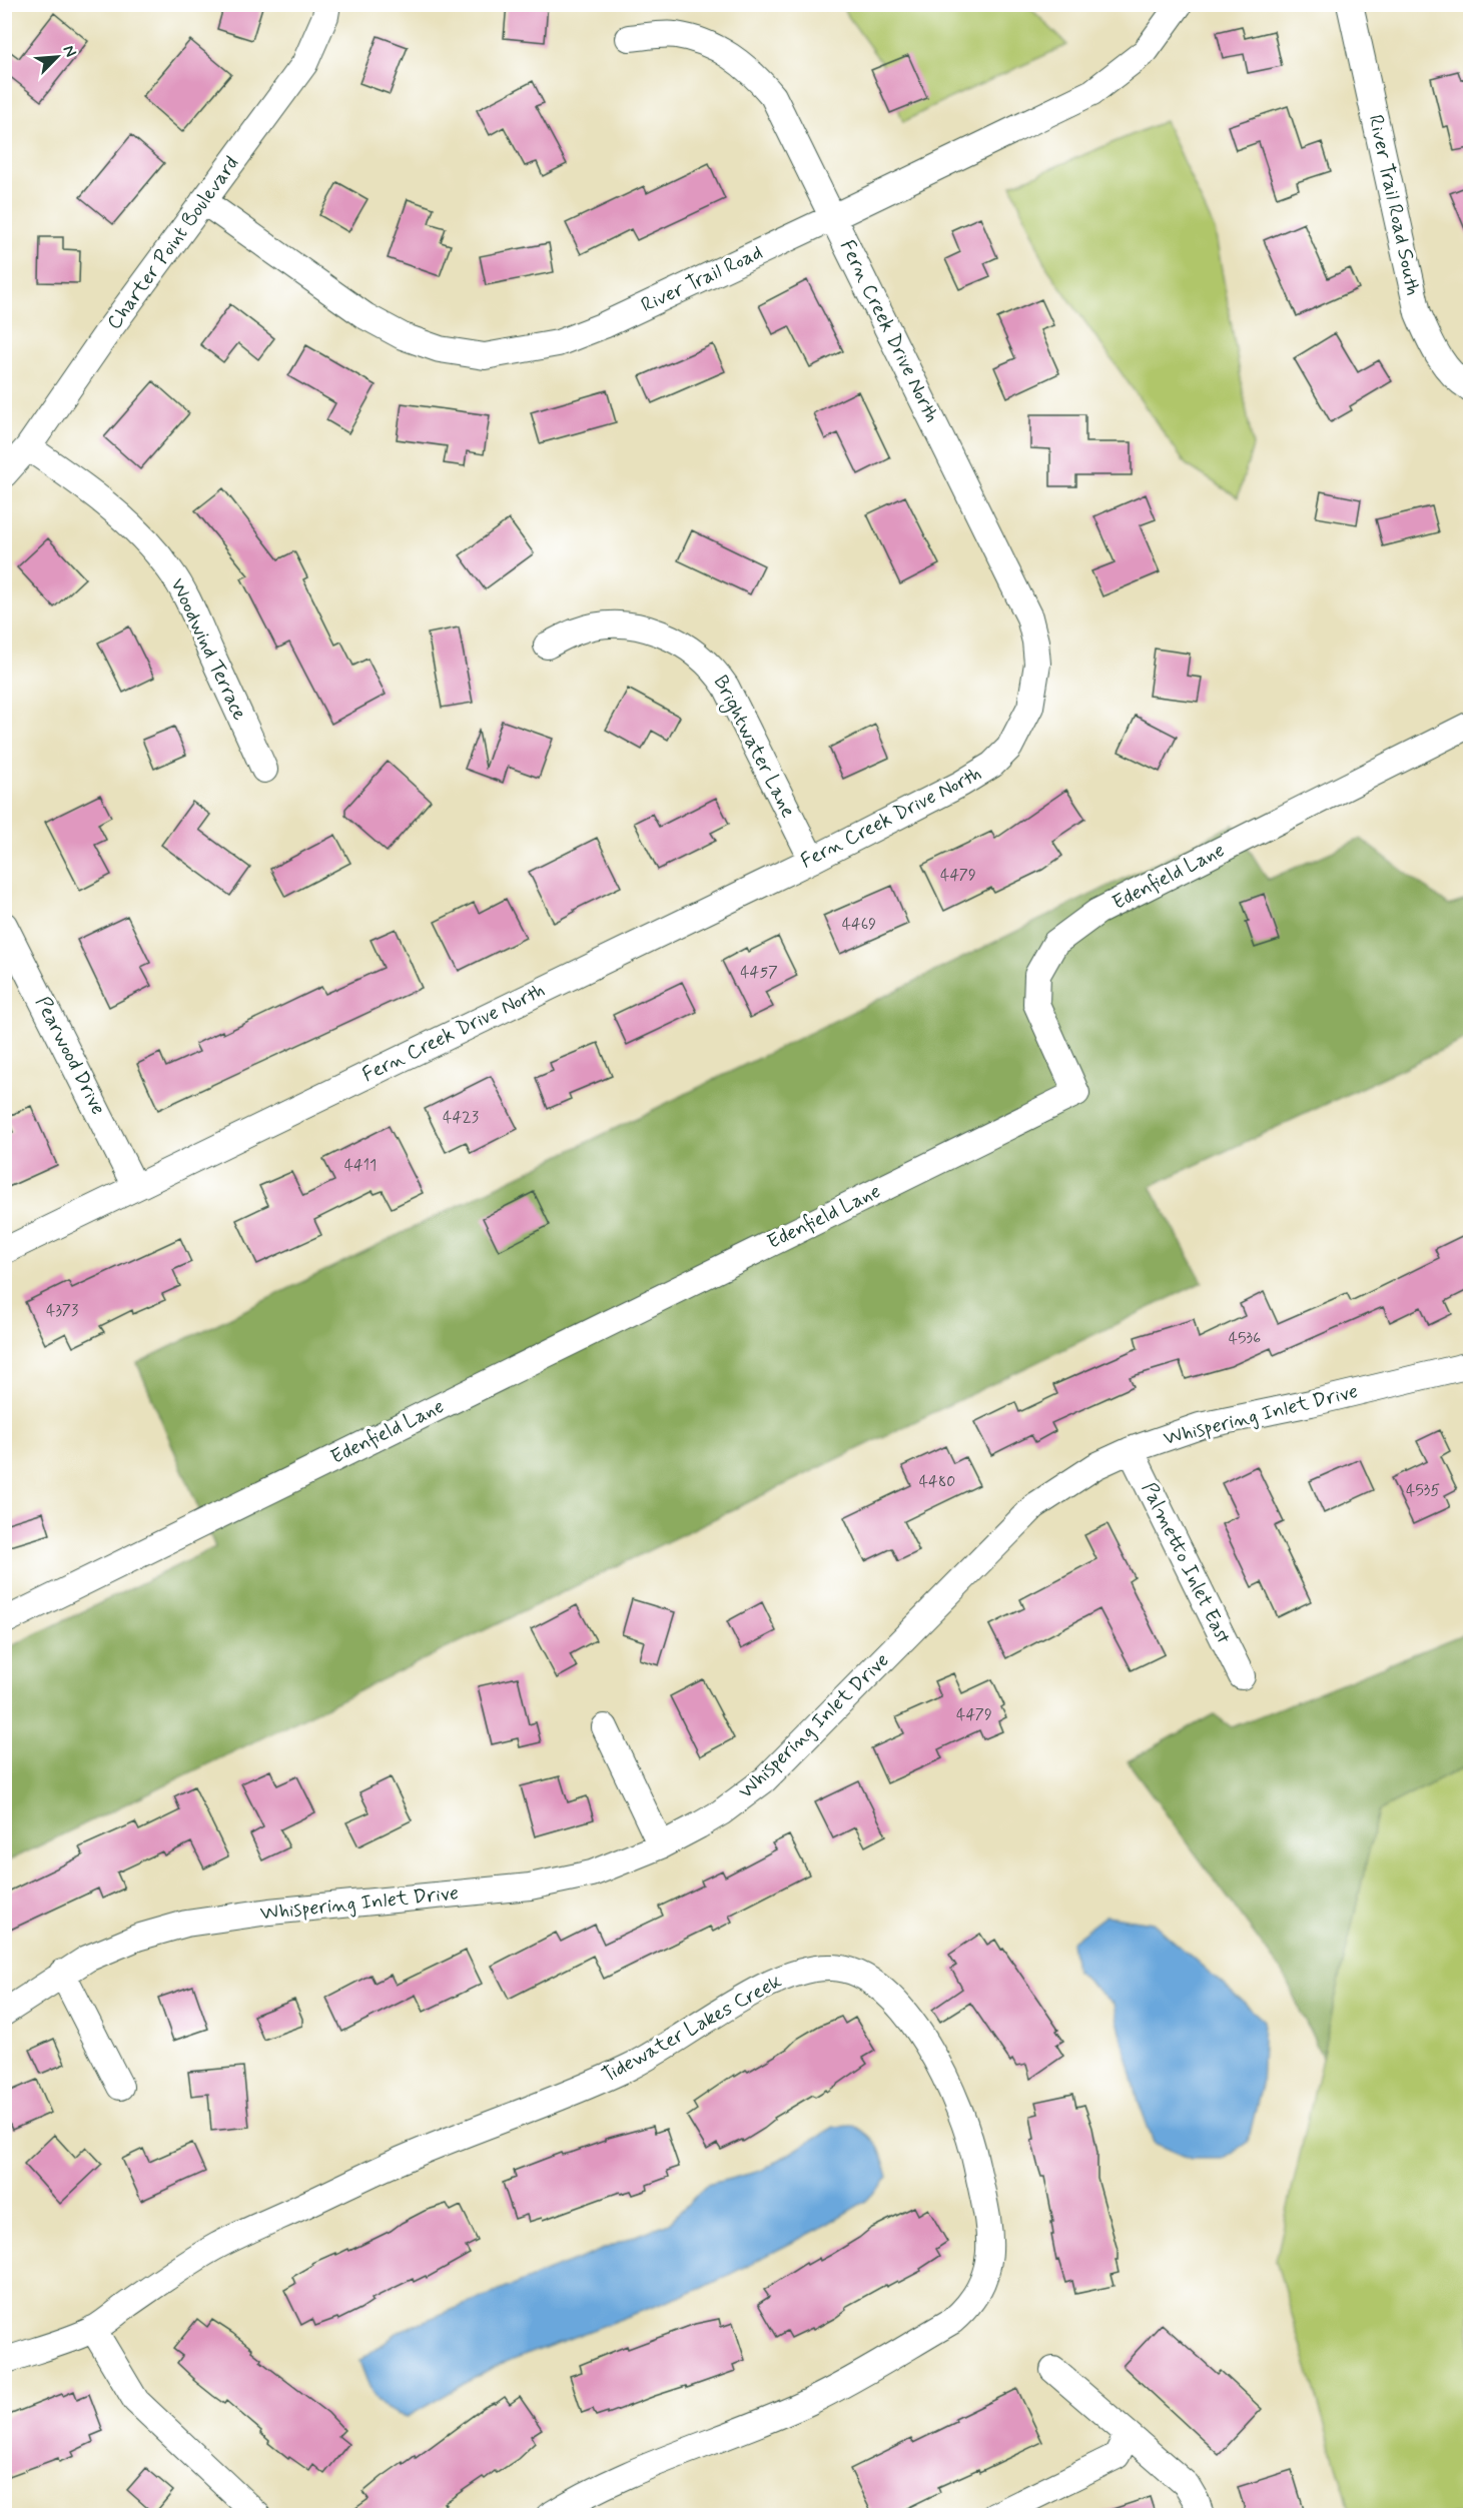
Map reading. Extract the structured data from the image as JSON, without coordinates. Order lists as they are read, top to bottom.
{
  "streets": {
    "street": [
      "River Trail Road South",
      "Charter Point Boulevard",
      "River Trail Road",
      "Fern Creek Drive North",
      "Woodwind Terrace",
      "Brightwater Lane",
      "Edenfield Lane",
      "Pearwood Drive",
      "Whispering Inlet Drive",
      "Palmetto Inlet East",
      "Tidewater Lakes Creek"
    ]
  },
  "crossings": [
    ["Charter Point Boulevard", "River Trail Road"],
    ["Charter Point Boulevard", "Woodwind Terrace"],
    ["River Trail Road", "Fern Creek Drive North"],
    ["Fern Creek Drive North", "Brightwater Lane"],
    ["Fern Creek Drive North", "Pearwood Drive"],
    ["Whispering Inlet Drive", "Palmetto Inlet East"]
  ],
  "house_numbers": [
    "4479",
    "4469",
    "4457",
    "4423",
    "4411",
    "4373",
    "4536",
    "4480",
    "4535",
    "4479"
  ],
  "north": "top right"
}
